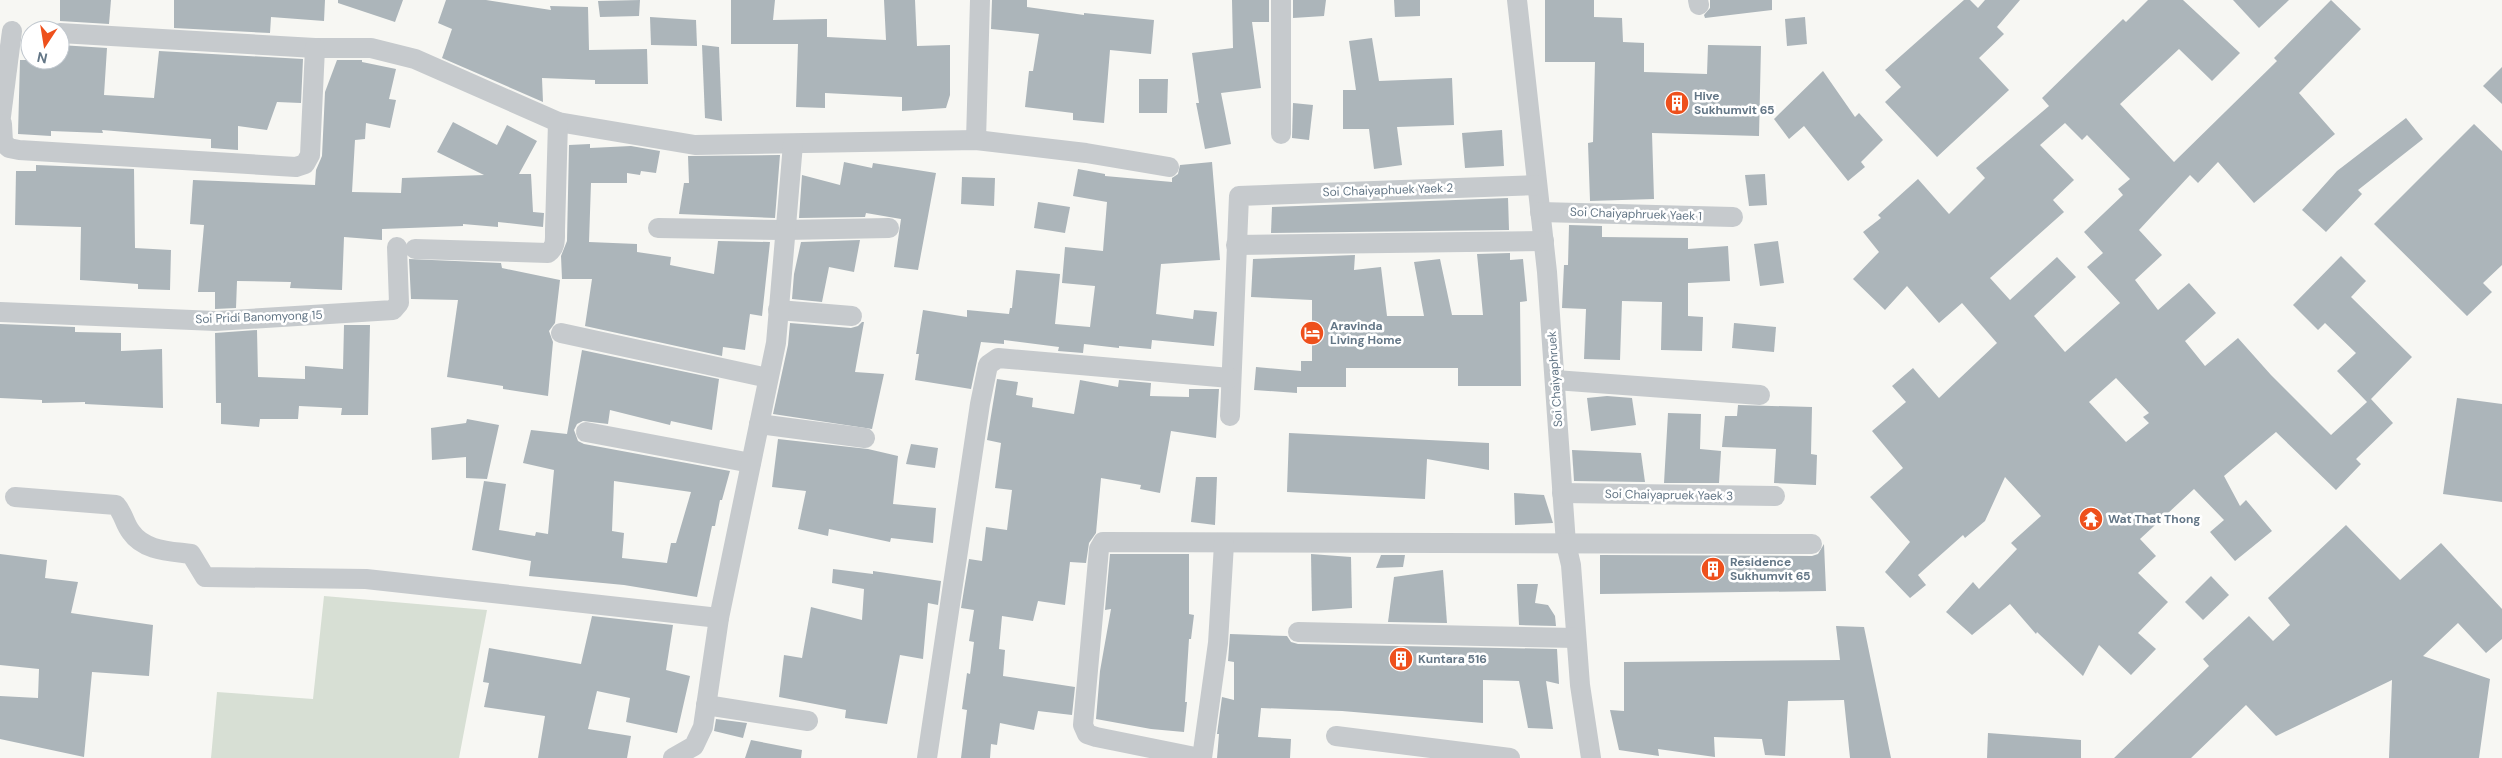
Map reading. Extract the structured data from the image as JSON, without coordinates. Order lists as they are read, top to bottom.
{
  "streets": {
    "street": [
      "Soi Chaiyaphuek Yaek 2",
      "Soi Chaiyaphruek Yaek 1",
      "Soi Pridi Banomyong 15",
      "Soi Chaiyaphruek",
      "Soi Chaiyapruek Yaek 3"
    ]
  },
  "crossings": [
    ["Soi Chaiyaphuek Yaek 2", "Soi Chaiyaphruek"],
    ["Soi Chaiyaphruek Yaek 1", "Soi Chaiyaphruek"],
    ["Soi Chaiyaphruek", "Soi Chaiyapruek Yaek 3"]
  ],
  "places": {
    "building": ["Hive Sukhumvit 65", "Residence Sukhumvit 65", "Kuntara 516"],
    "hotel": ["Aravinda Living Home"],
    "temple": ["Wat That Thong"]
  },
  "north": "bottom"
}
